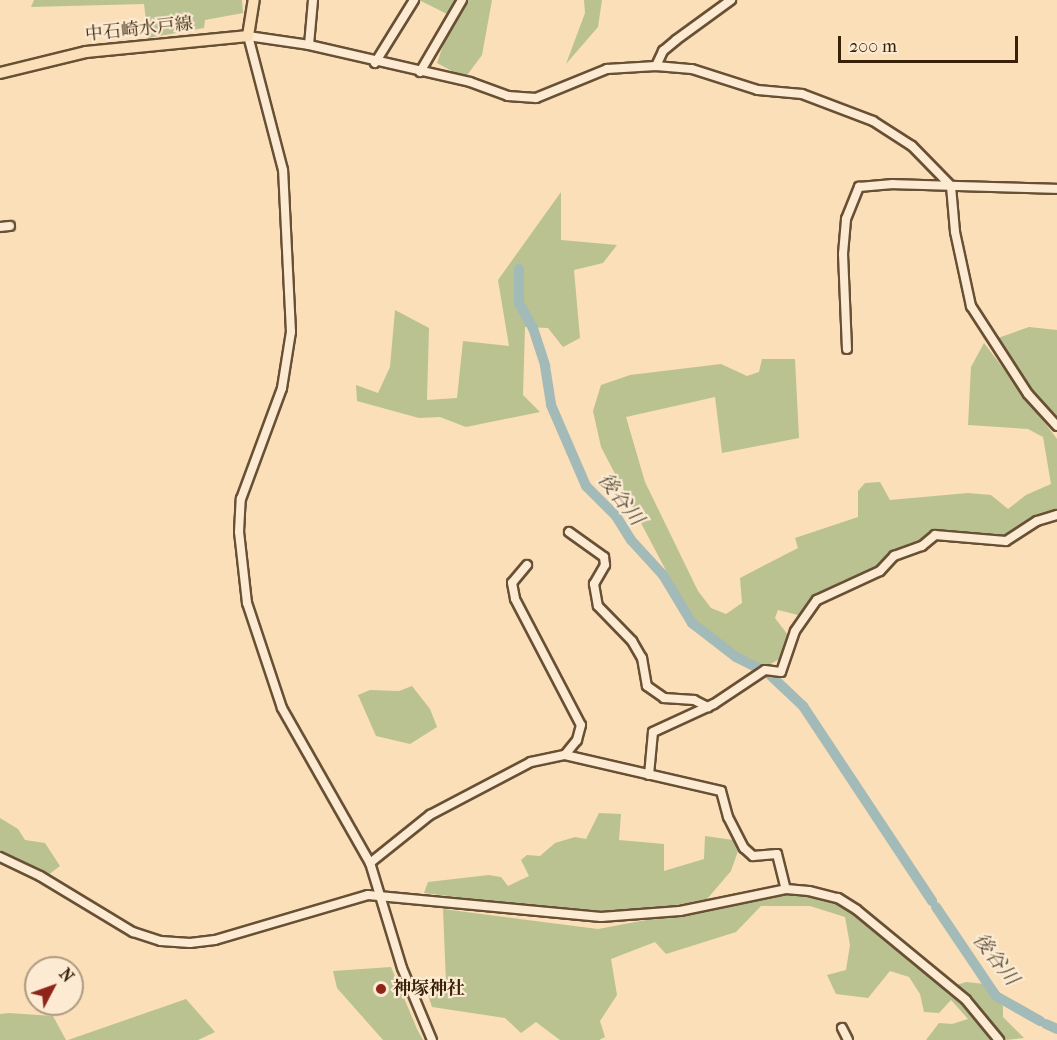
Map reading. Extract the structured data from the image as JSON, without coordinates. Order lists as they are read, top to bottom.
{
  "streets": {
    "main road": ["中石崎水戸線"]
  },
  "water": ["後谷川"],
  "places": ["神塚神社"],
  "scale_bar": "200 m",
  "north": "top right"
}
